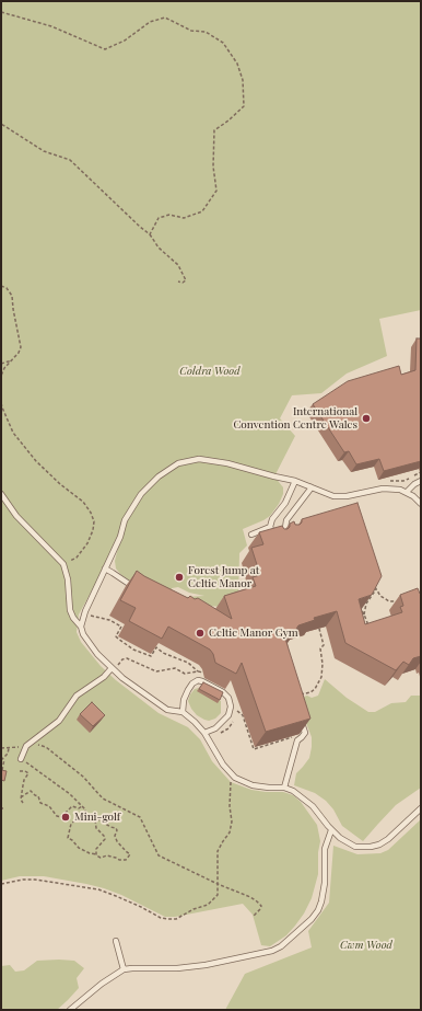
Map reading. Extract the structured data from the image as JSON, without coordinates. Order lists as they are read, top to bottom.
{
  "parks": ["Coldra Wood", "Cwm Wood"],
  "places": [
    "International Convention Centre Wales",
    "Forest Jump at Celtic Manor",
    "Celtic Manor Gym",
    "Mini-golf"
  ]
}
